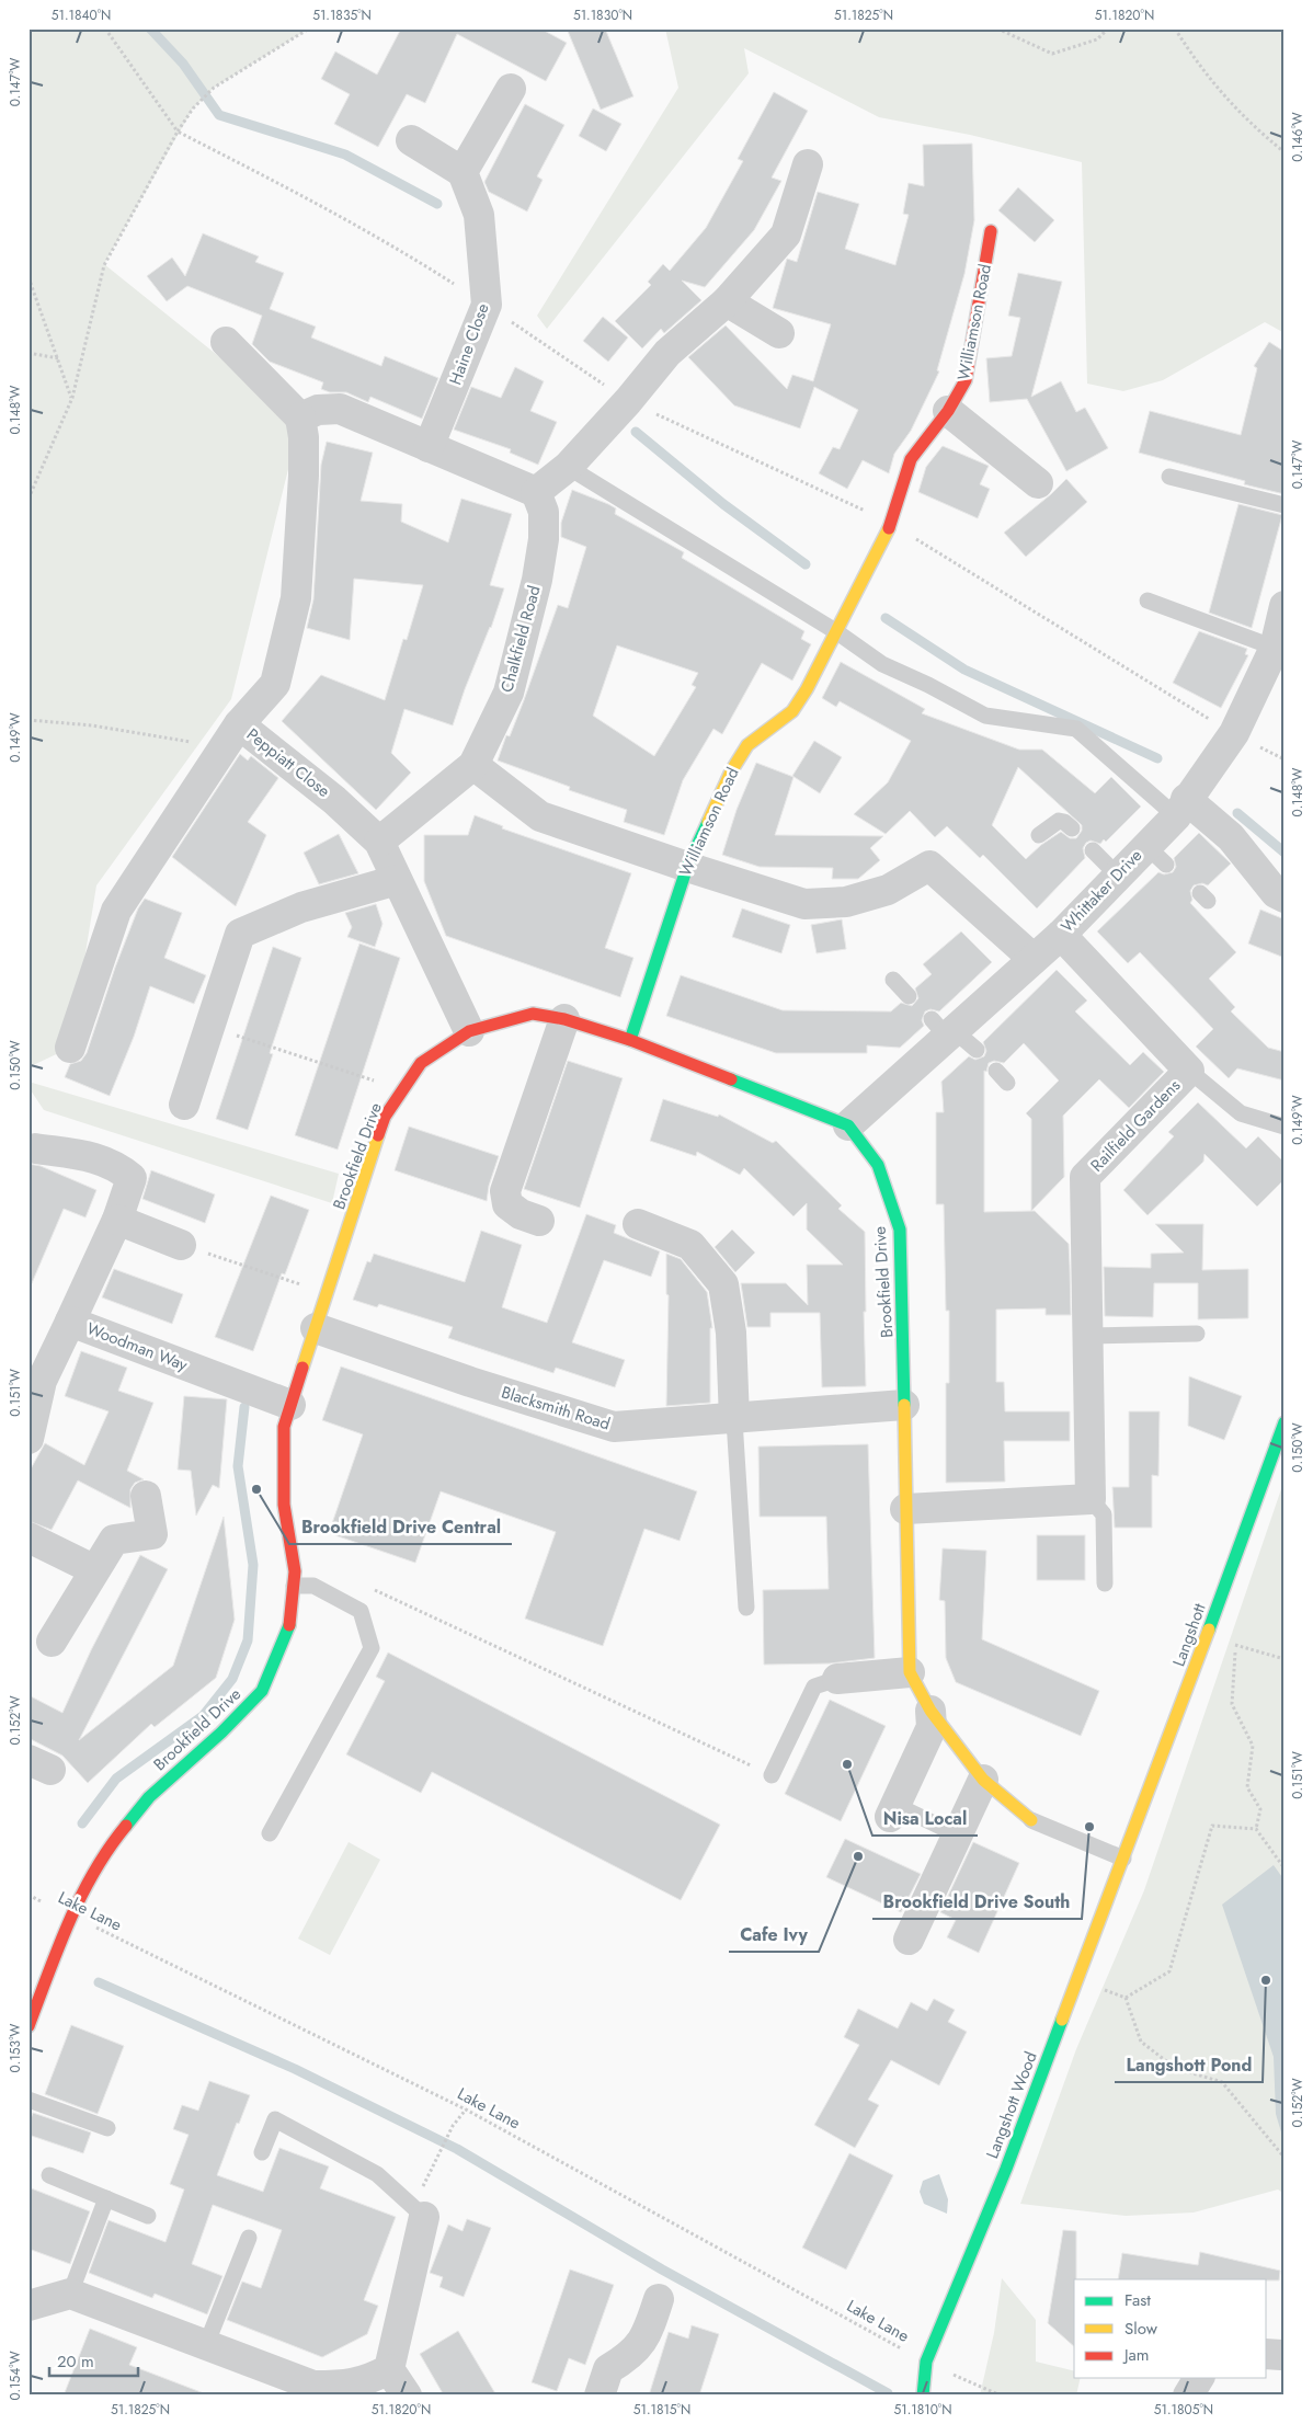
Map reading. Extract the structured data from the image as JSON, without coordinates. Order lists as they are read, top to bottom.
{
  "streets": {
    "street": [
      "Williamson Road",
      "Haine Close",
      "Chalkfield Road",
      "Peppiatt Close",
      "Whittaker Drive",
      "Railfield Gardens",
      "Brookfield Drive",
      "Woodman Way",
      "Blacksmith Road",
      "Langshott",
      "Langshott Wood"
    ],
    "path": ["Lake Lane"]
  },
  "crossings": [
    ["Williamson Road", "Brookfield Drive"],
    ["Chalkfield Road", "Peppiatt Close"],
    ["Peppiatt Close", "Brookfield Drive"],
    ["Whittaker Drive", "Railfield Gardens"],
    ["Whittaker Drive", "Brookfield Drive"],
    ["Brookfield Drive", "Woodman Way"],
    ["Brookfield Drive", "Blacksmith Road"],
    ["Brookfield Drive", "Lake Lane"],
    ["Langshott", "Langshott Wood"],
    ["Lake Lane", "Langshott Wood"]
  ],
  "places": [
    "Brookfield Drive Central",
    "Nisa Local",
    "Brookfield Drive South",
    "Cafe Ivy",
    "Langshott Pond"
  ],
  "legend": ["Fast", "Slow", "Jam"],
  "scale_bar": "20 m",
  "coordinates": [
    "51.1840°N",
    "51.1835°N",
    "51.1830°N",
    "51.1825°N",
    "51.1820°N",
    "0.147°W",
    "0.146°W",
    "0.148°W",
    "0.149°W",
    "0.150°W",
    "0.151°W",
    "0.152°W",
    "0.153°W",
    "0.154°W",
    "51.1815°N",
    "51.1810°N",
    "51.1805°N"
  ]
}
